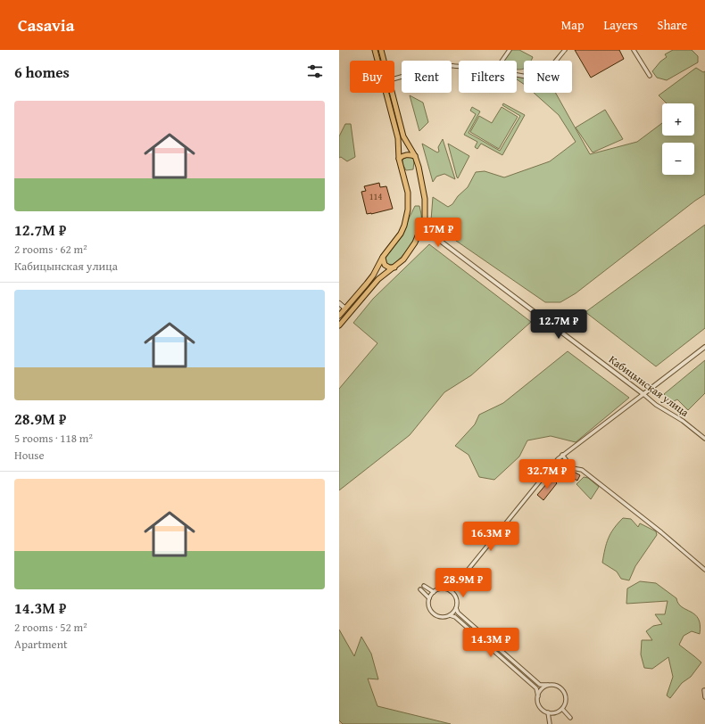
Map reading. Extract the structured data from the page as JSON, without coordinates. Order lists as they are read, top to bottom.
{
  "streets": {
    "street": ["Кабицынская улица"]
  },
  "house_numbers": ["114"],
  "page": {
    "header": "Casavia",
    "nav": ["Map", "Layers", "Share"],
    "heading": "6 homes",
    "chip": [
      "Buy",
      "Rent",
      "Filters",
      "New"
    ],
    "list": [
      {
        "name": "12.7M ₽",
        "note": "2 rooms · 62 m² · Кабицынская улица"
      },
      {
        "name": "28.9M ₽",
        "note": "5 rooms · 118 m² · House"
      },
      {
        "name": "14.3M ₽",
        "note": "2 rooms · 52 m² · Apartment"
      }
    ],
    "map_buttons": ["+", "−"],
    "price": [
      "17M ₽",
      "12.7M ₽",
      "32.7M ₽",
      "16.3M ₽",
      "28.9M ₽",
      "14.3M ₽"
    ]
  }
}
